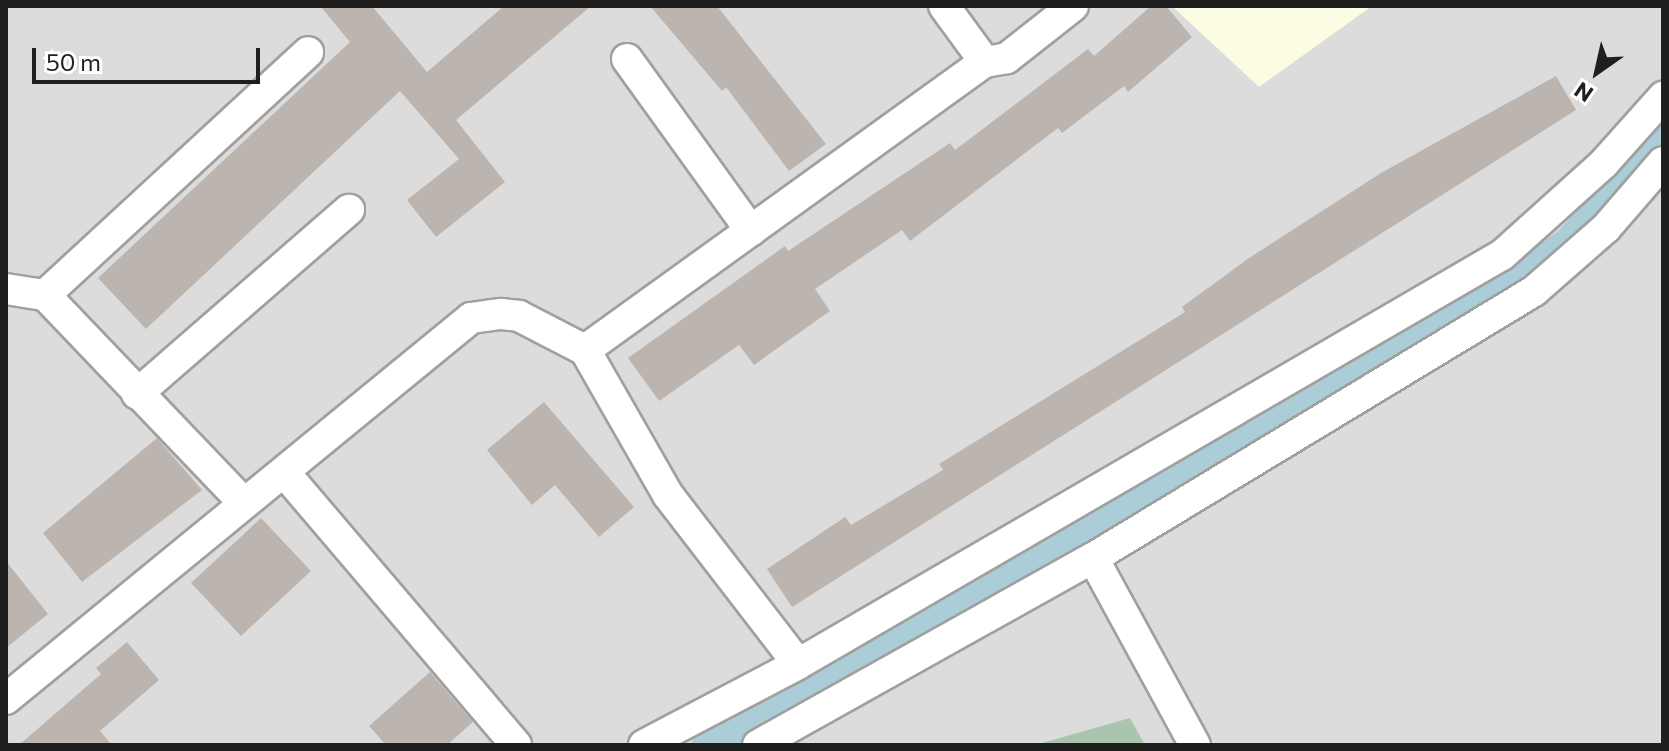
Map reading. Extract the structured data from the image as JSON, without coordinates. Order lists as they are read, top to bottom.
{
  "scale_bar": "50 m",
  "north": "bottom left"
}
